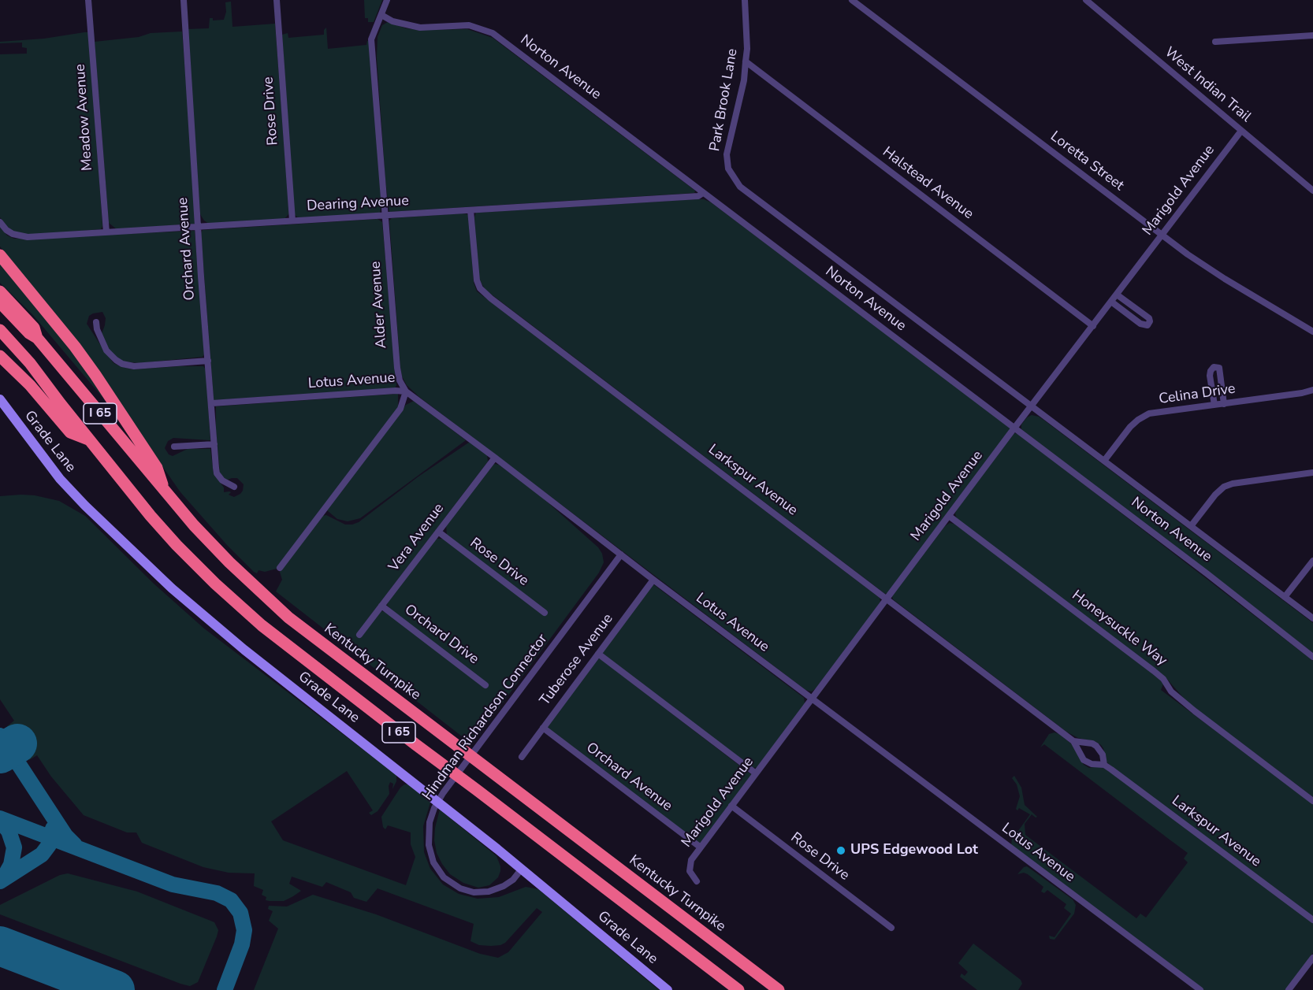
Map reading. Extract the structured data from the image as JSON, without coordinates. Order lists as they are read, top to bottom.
{
  "streets": {
    "highway": ["I 65", "Kentucky Turnpike"],
    "main road": ["Grade Lane"],
    "street": [
      "Norton Avenue",
      "West Indian Trail",
      "Park Brook Lane",
      "Rose Drive",
      "Meadow Avenue",
      "Loretta Street",
      "Halstead Avenue",
      "Marigold Avenue",
      "Dearing Avenue",
      "Orchard Avenue",
      "Alder Avenue",
      "Lotus Avenue",
      "Celina Drive",
      "Larkspur Avenue",
      "Vera Avenue",
      "Honeysuckle Way",
      "Orchard Drive",
      "Tuberose Avenue",
      "Hindman Richardson Connector"
    ]
  },
  "crossings": [
    ["Norton Avenue", "Park Brook Lane"],
    ["Norton Avenue", "Marigold Avenue"],
    ["Norton Avenue", "Dearing Avenue"],
    ["Norton Avenue", "Alder Avenue"],
    ["Norton Avenue", "Celina Drive"],
    ["West Indian Trail", "Marigold Avenue"],
    ["Park Brook Lane", "Halstead Avenue"],
    ["Rose Drive", "Marigold Avenue"],
    ["Rose Drive", "Dearing Avenue"],
    ["Rose Drive", "Vera Avenue"],
    ["Meadow Avenue", "Dearing Avenue"],
    ["Loretta Street", "Marigold Avenue"],
    ["Halstead Avenue", "Marigold Avenue"],
    ["Marigold Avenue", "Orchard Avenue"],
    ["Marigold Avenue", "Lotus Avenue"],
    ["Marigold Avenue", "Larkspur Avenue"],
    ["Marigold Avenue", "Honeysuckle Way"],
    ["Dearing Avenue", "Orchard Avenue"],
    ["Dearing Avenue", "Alder Avenue"],
    ["Dearing Avenue", "Larkspur Avenue"],
    ["Orchard Avenue", "Lotus Avenue"],
    ["Orchard Avenue", "Tuberose Avenue"],
    ["Alder Avenue", "Lotus Avenue"],
    ["Lotus Avenue", "Vera Avenue"],
    ["Lotus Avenue", "Tuberose Avenue"],
    ["Lotus Avenue", "Hindman Richardson Connector"],
    ["Grade Lane", "Hindman Richardson Connector"],
    ["Vera Avenue", "Orchard Drive"]
  ],
  "places": ["UPS Edgewood Lot"]
}
